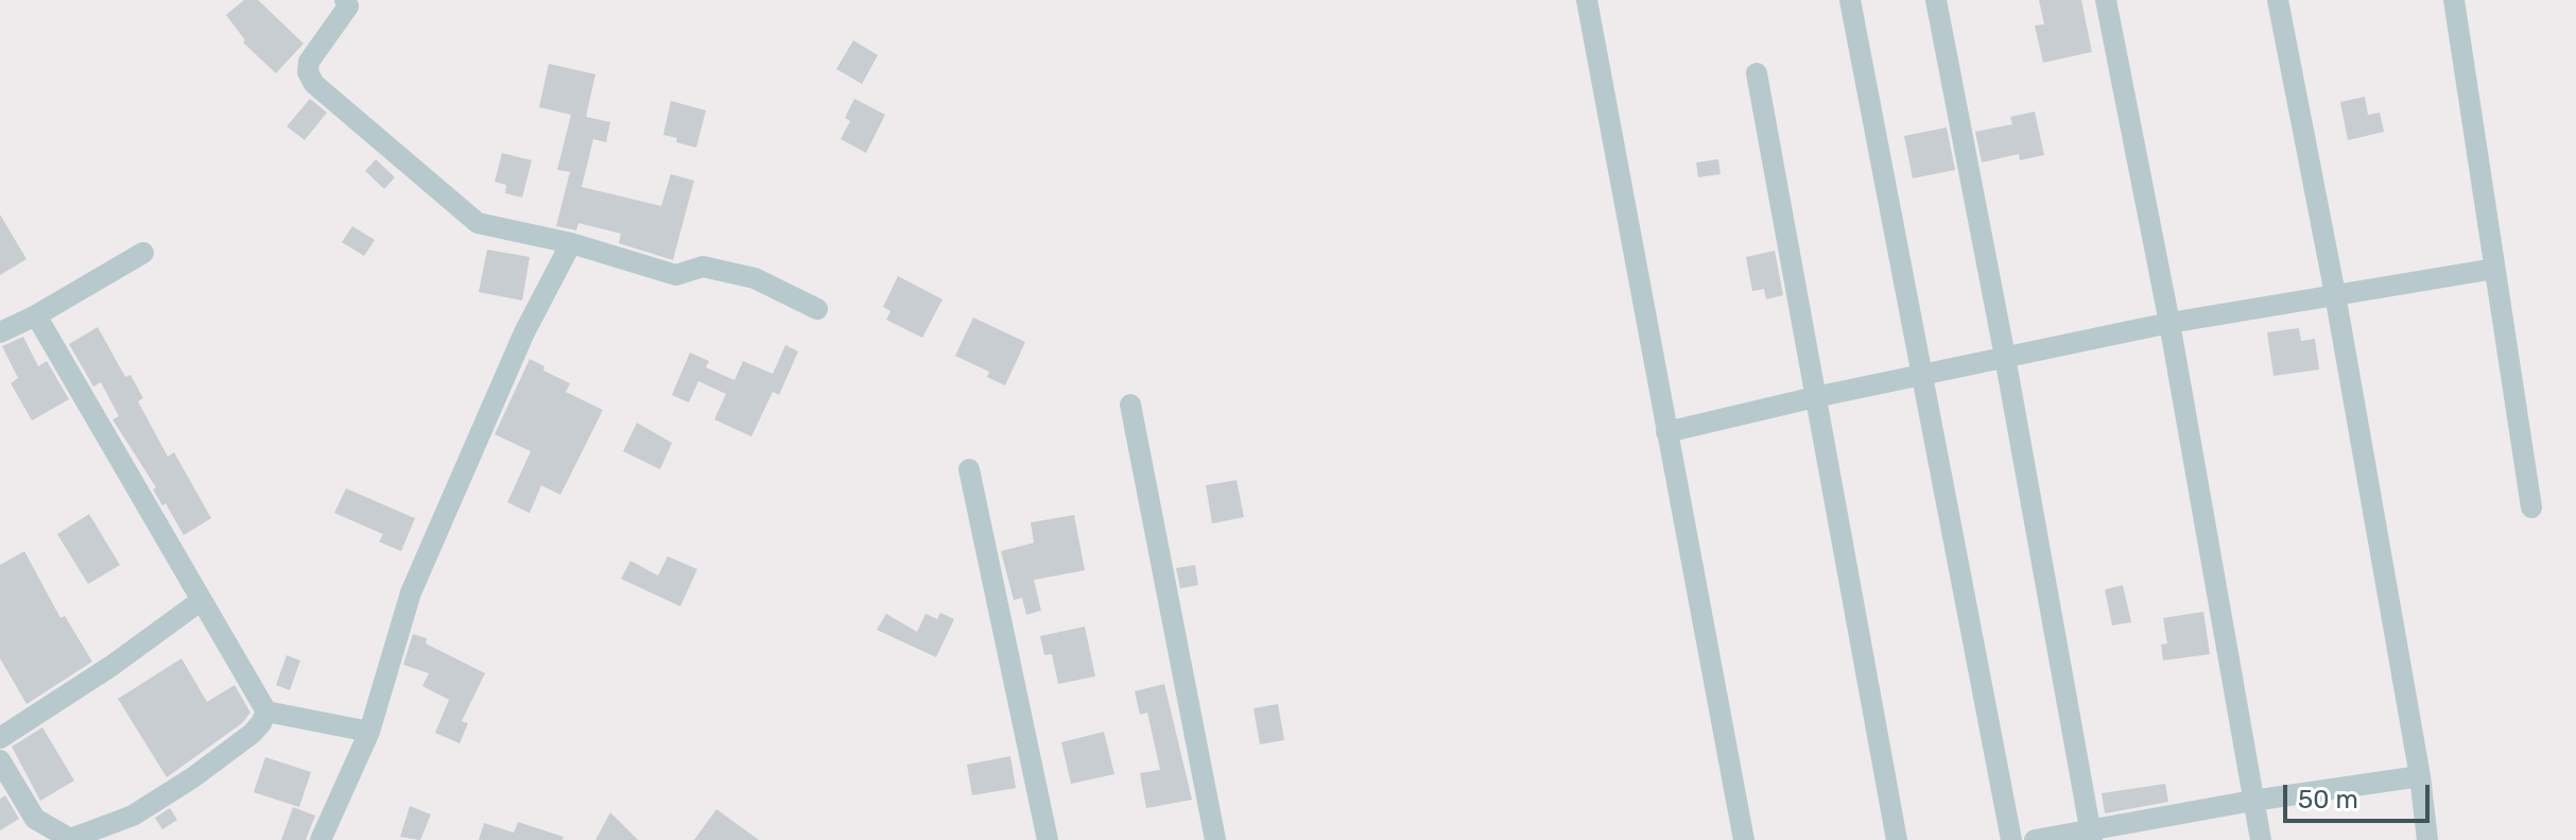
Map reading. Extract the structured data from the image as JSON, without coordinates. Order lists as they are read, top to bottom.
{
  "scale_bar": "50 m"
}
